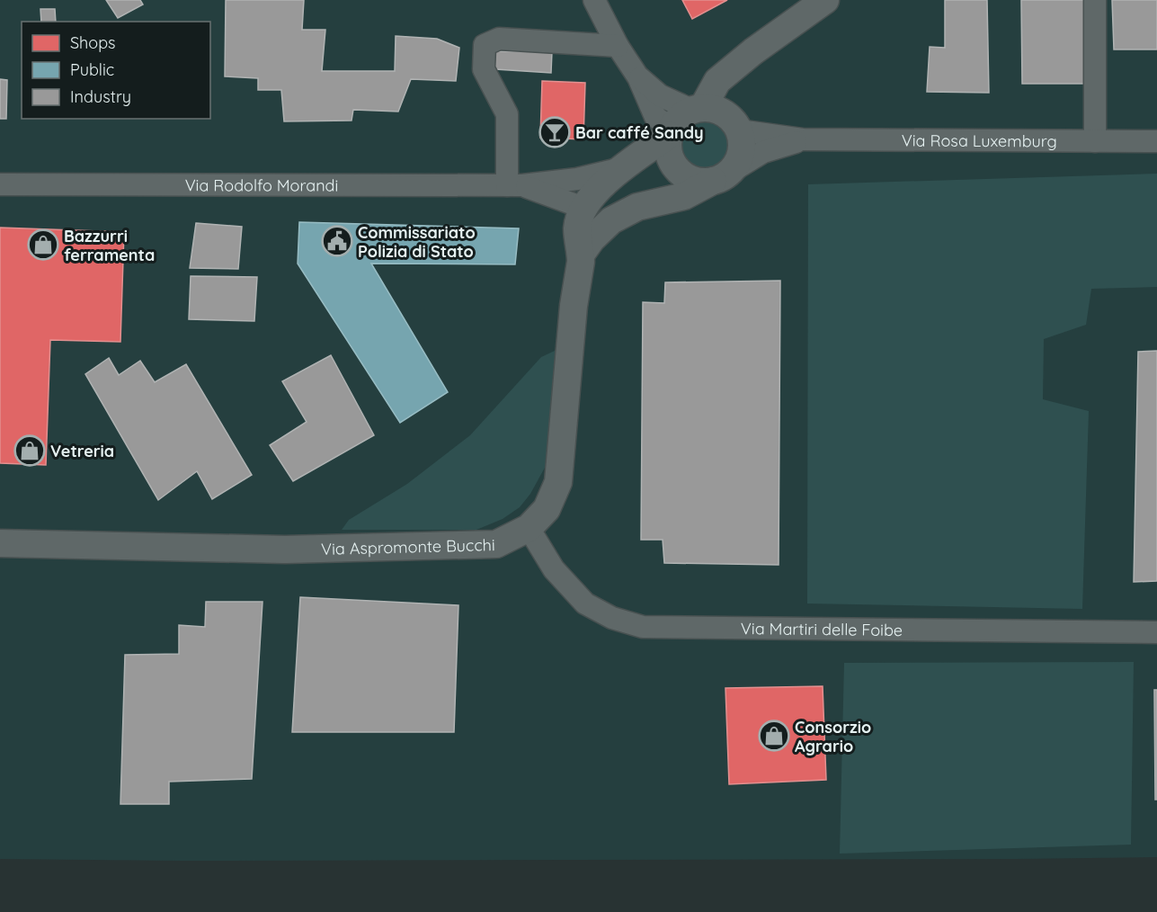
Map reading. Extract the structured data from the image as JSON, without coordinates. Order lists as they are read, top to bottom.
{
  "streets": {
    "street": [
      "Via Rosa Luxemburg",
      "Via Rodolfo Morandi",
      "Via Aspromonte Bucchi",
      "Via Martiri delle Foibe"
    ]
  },
  "crossings": [
    ["Via Rodolfo Morandi", "Via Aspromonte Bucchi"],
    ["Via Aspromonte Bucchi", "Via Martiri delle Foibe"]
  ],
  "places": {
    "bar": ["Bar caffé Sandy"],
    "public building": ["Commissariato Polizia di Stato"],
    "shop": ["Bazzurri ferramenta", "Vetreria", "Consorzio Agrario"]
  },
  "legend": ["Shops", "Public", "Industry"]
}
